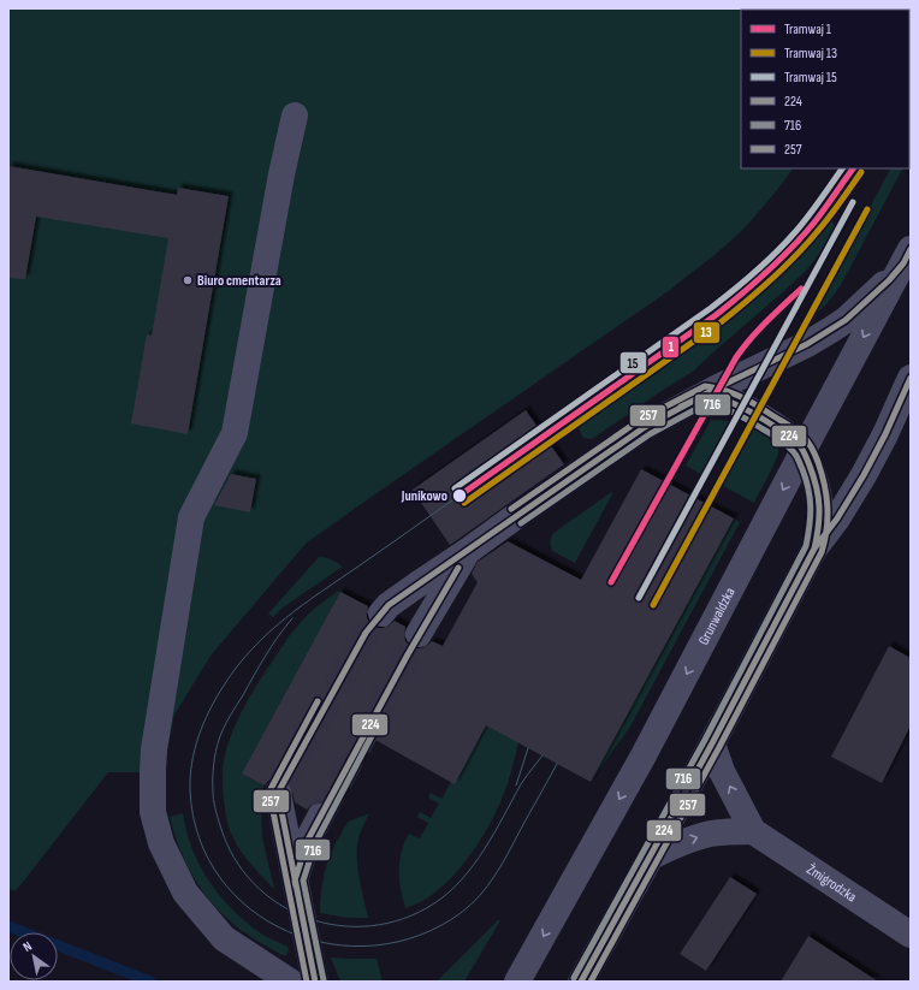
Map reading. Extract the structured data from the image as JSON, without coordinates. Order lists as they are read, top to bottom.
{
  "streets": {
    "street": ["Grunwaldzka", "Żmigrodzka"]
  },
  "places": ["Biuro cmentarza", "Junikowo"],
  "lines": [
    "tram line 1",
    "tram line 15",
    "tram line 13",
    "transit line 224",
    "transit line 257",
    "transit line 716"
  ],
  "legend": [
    "Tramwaj 1",
    "Tramwaj 13",
    "Tramwaj 15",
    "224",
    "716",
    "257"
  ],
  "north": "top left"
}
